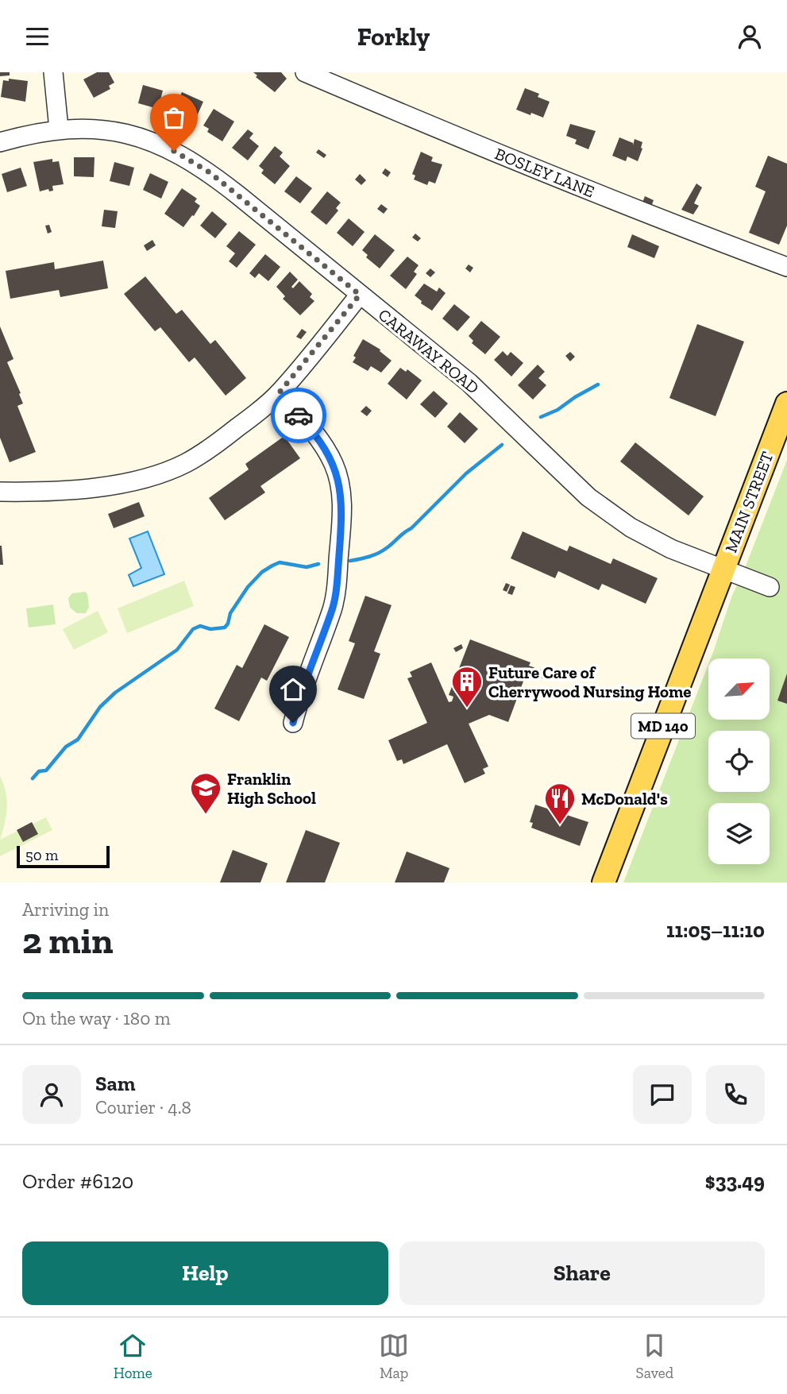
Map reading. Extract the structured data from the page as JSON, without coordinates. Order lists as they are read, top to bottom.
{
  "streets": {
    "main road": ["MAIN STREET", "MD 140"],
    "street": ["BOSLEY LANE", "CARAWAY ROAD"]
  },
  "crossings": [
    ["CARAWAY ROAD", "MAIN STREET"],
    ["CARAWAY ROAD", "MD 140"],
    ["MAIN STREET", "MD 140"]
  ],
  "places": {
    "building": ["Future Care of Cherrywood Nursing Home"],
    "school or university": ["Franklin High School"],
    "restaurant": ["McDonald's"]
  },
  "scale_bar": "50 m",
  "north": "top right",
  "page": {
    "header": "Forkly",
    "scale": "50 m",
    "heading": ["2 min", "Arriving in", "11:05–11:10"],
    "panel": [
      "Sam",
      "Courier · 4.8",
      "Order #6120",
      "$33.49"
    ],
    "bar": "On the way · 180 m",
    "buttons": ["Help", "Share"],
    "tabs": ["Home", "Map", "Saved"]
  }
}
